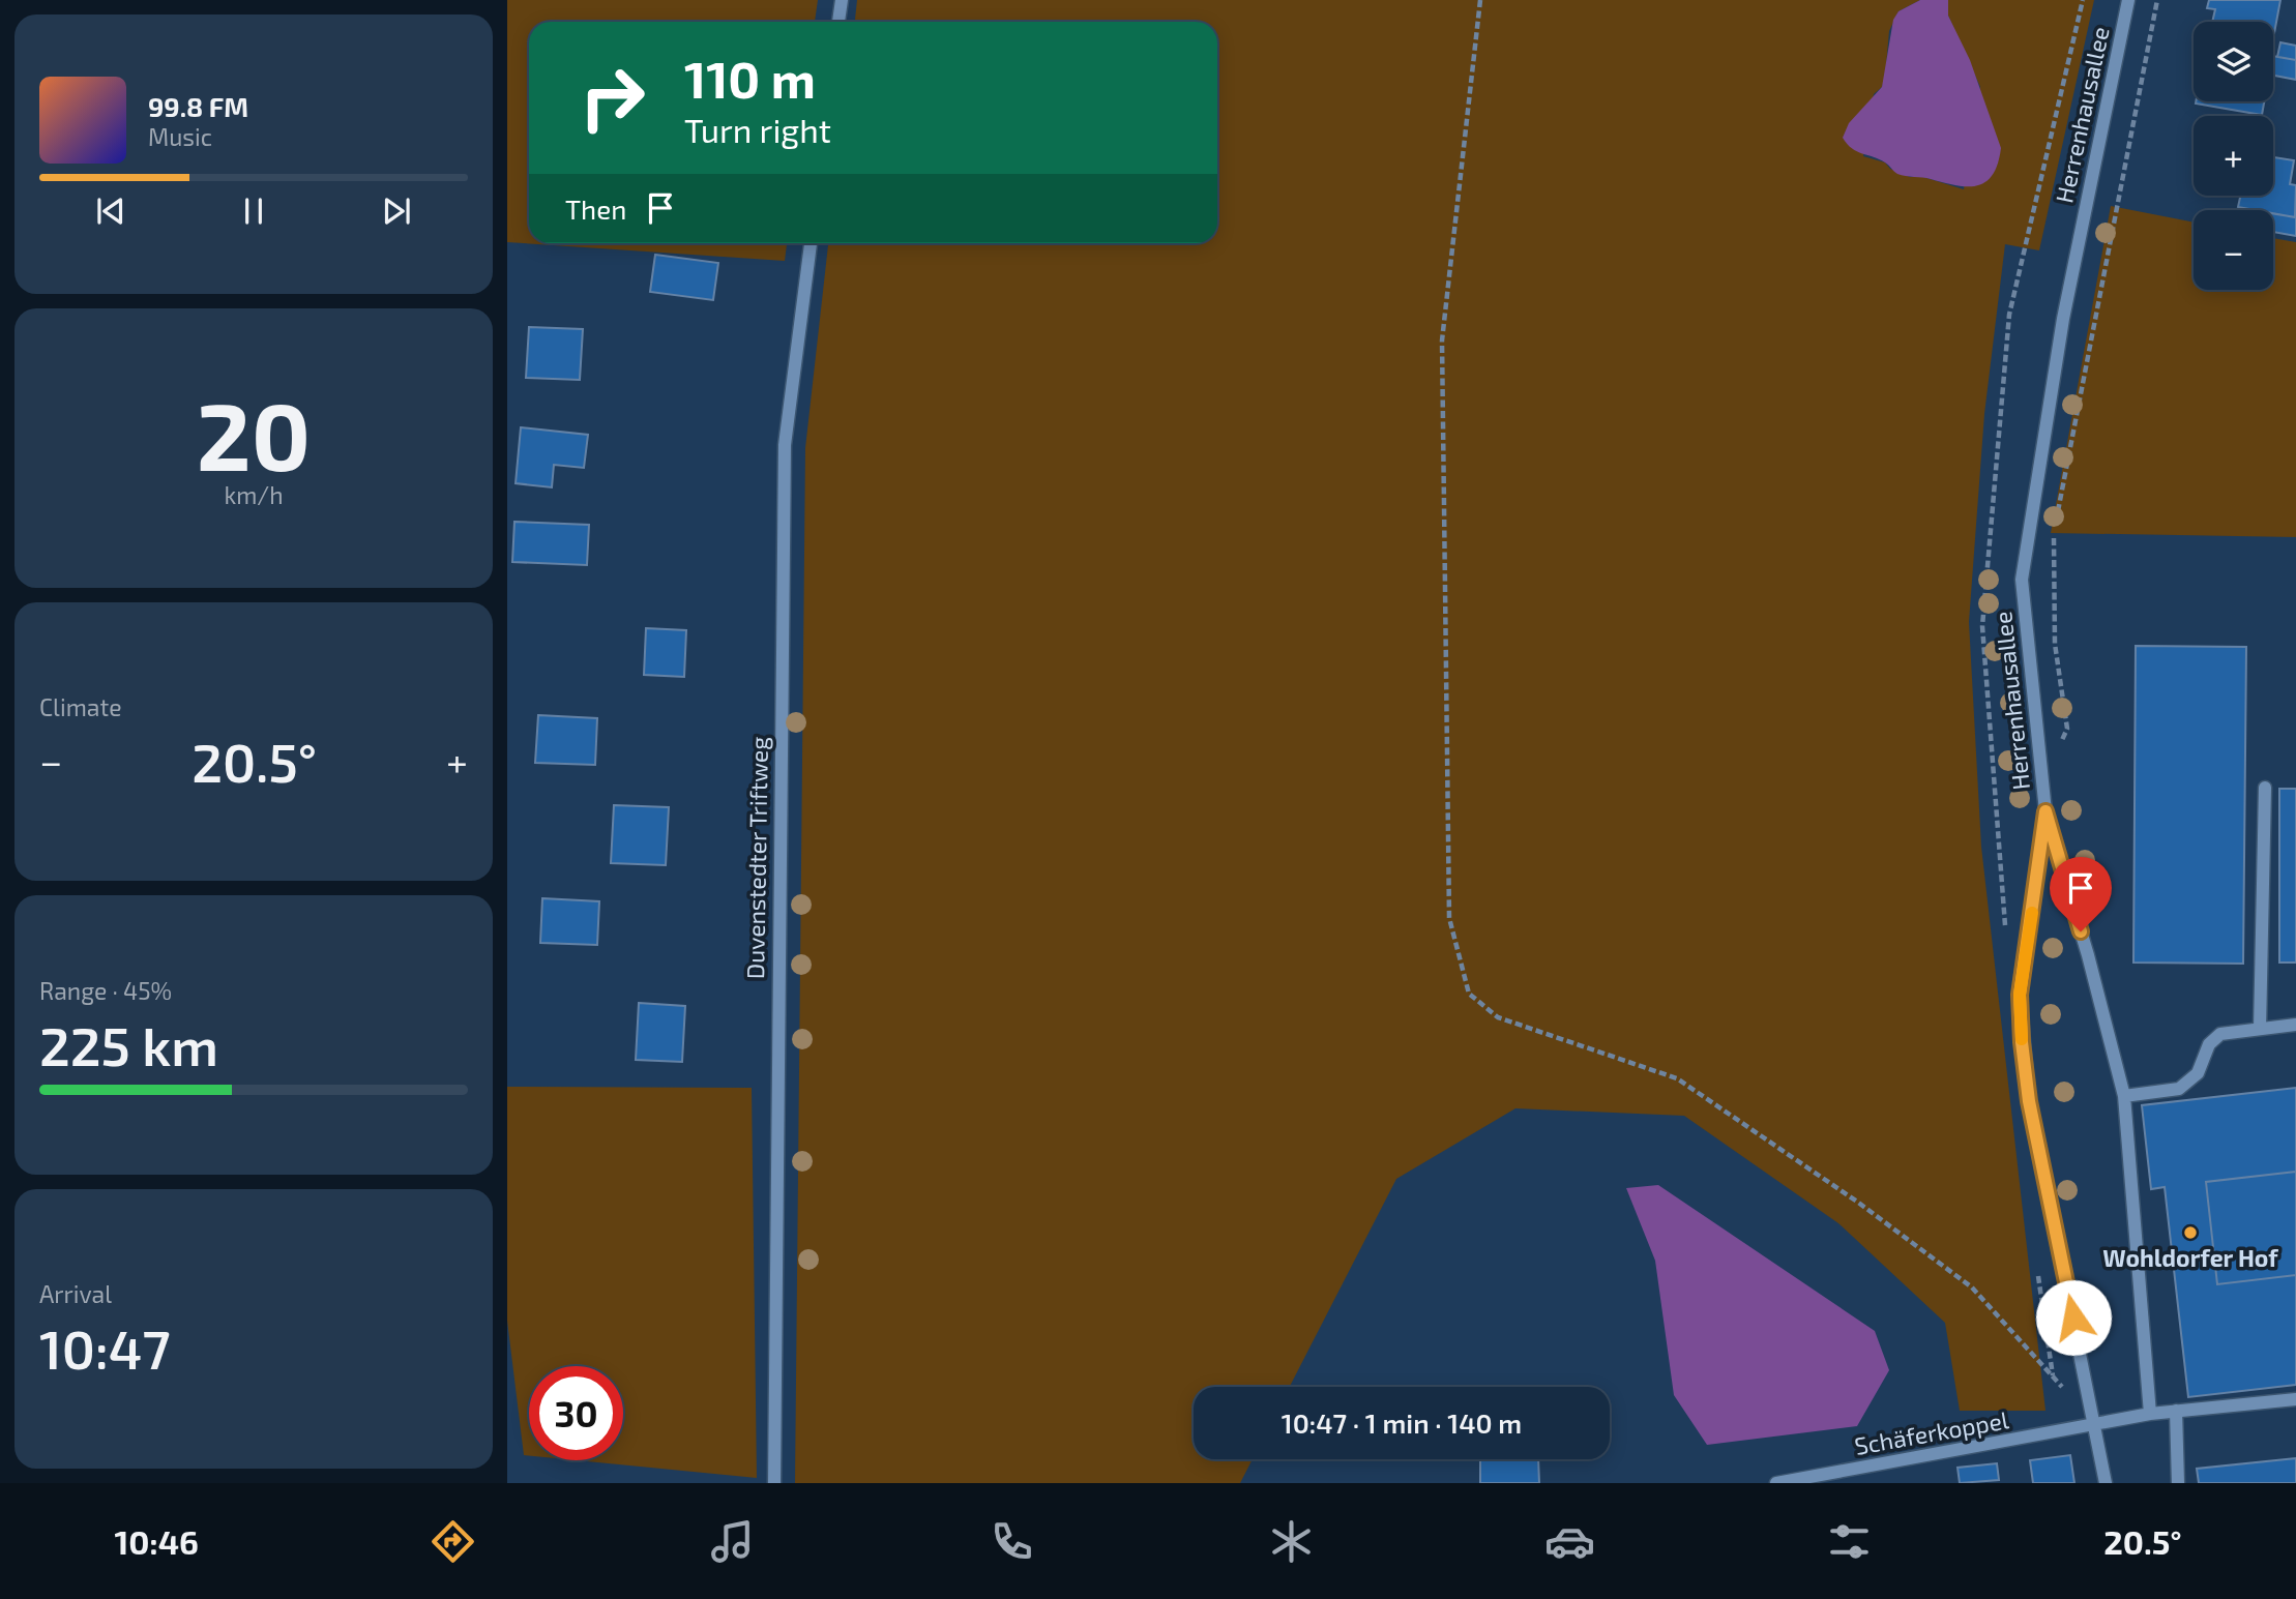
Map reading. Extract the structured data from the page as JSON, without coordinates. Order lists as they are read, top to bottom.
{
  "streets": {
    "street": ["Herrenhausallee", "Duvenstedter Triftweg", "Schäferkoppel"]
  },
  "crossings": [
    ["Herrenhausallee", "Schäferkoppel"]
  ],
  "places": ["Wohldorfer Hof"],
  "page": {
    "map_buttons": ["+", "−"],
    "turn": ["110 m", "Turn right"],
    "song": ["99.8 FM", "Music"],
    "then": "Then",
    "tile": [
      ["20", "km/h"],
      "Climate",
      ["Range · 45%", "225 km"],
      ["Arrival", "10:47"]
    ],
    "heat": ["−", "20.5°", "+"],
    "limit": "30",
    "trip": "10:47 · 1 min · 140 m",
    "tabs": ["10:46", "20.5°"]
  }
}
